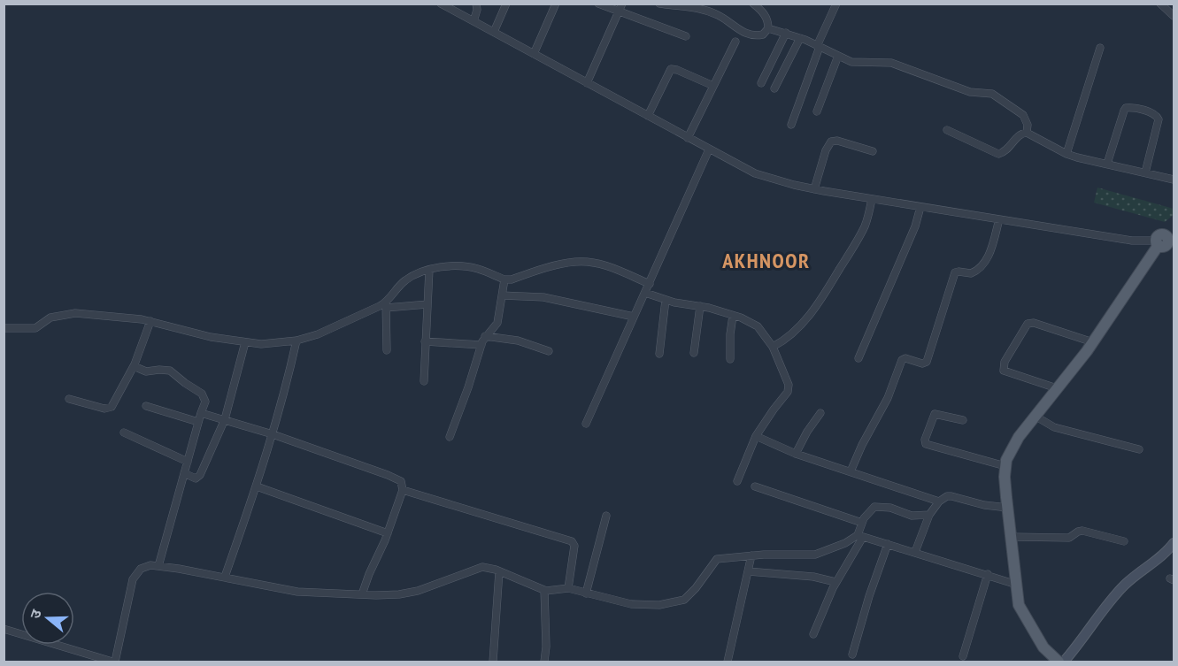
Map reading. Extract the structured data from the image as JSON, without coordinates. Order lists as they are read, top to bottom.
{
  "districts": ["AKHNOOR"],
  "north": "left"
}
